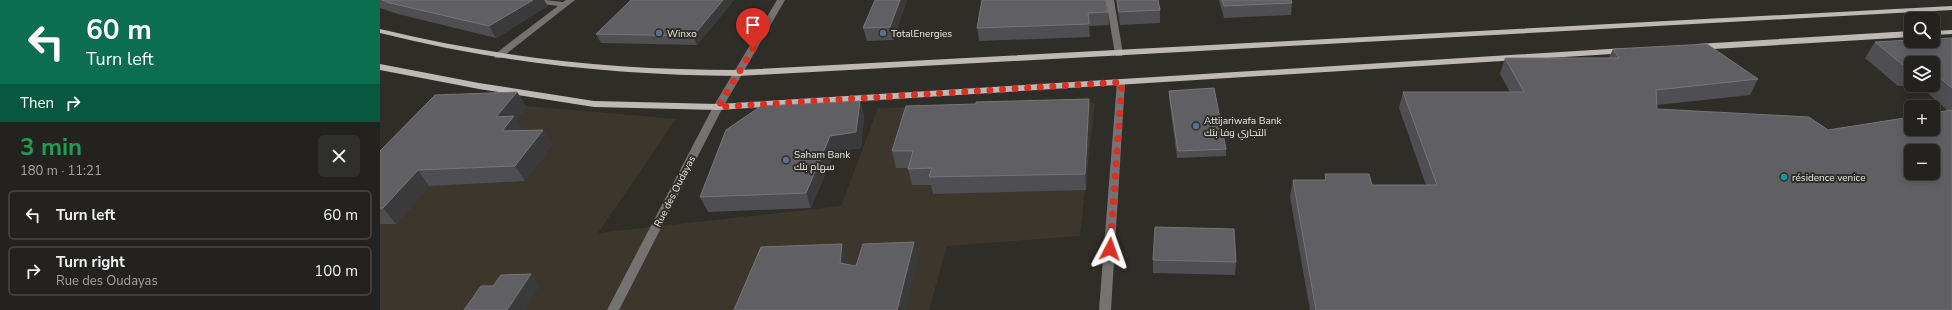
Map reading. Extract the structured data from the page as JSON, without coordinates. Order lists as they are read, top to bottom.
{
  "streets": {
    "street": ["Rue des Oudayas"]
  },
  "places": [
    "Winxo",
    "TotalEnergies",
    "Attijariwafa Bank التجاري وفا بنك",
    "Saham Bank سهام بنك",
    "résidence venice"
  ],
  "page": {
    "turn": ["60 m", "Turn left"],
    "map_buttons": ["+", "−"],
    "then": "Then",
    "heading": ["3 min", "180 m · 11:21"],
    "list": [
      {
        "name": "Turn left",
        "value": "60 m"
      },
      {
        "name": "Turn right",
        "note": "Rue des Oudayas",
        "value": "100 m"
      }
    ]
  }
}
